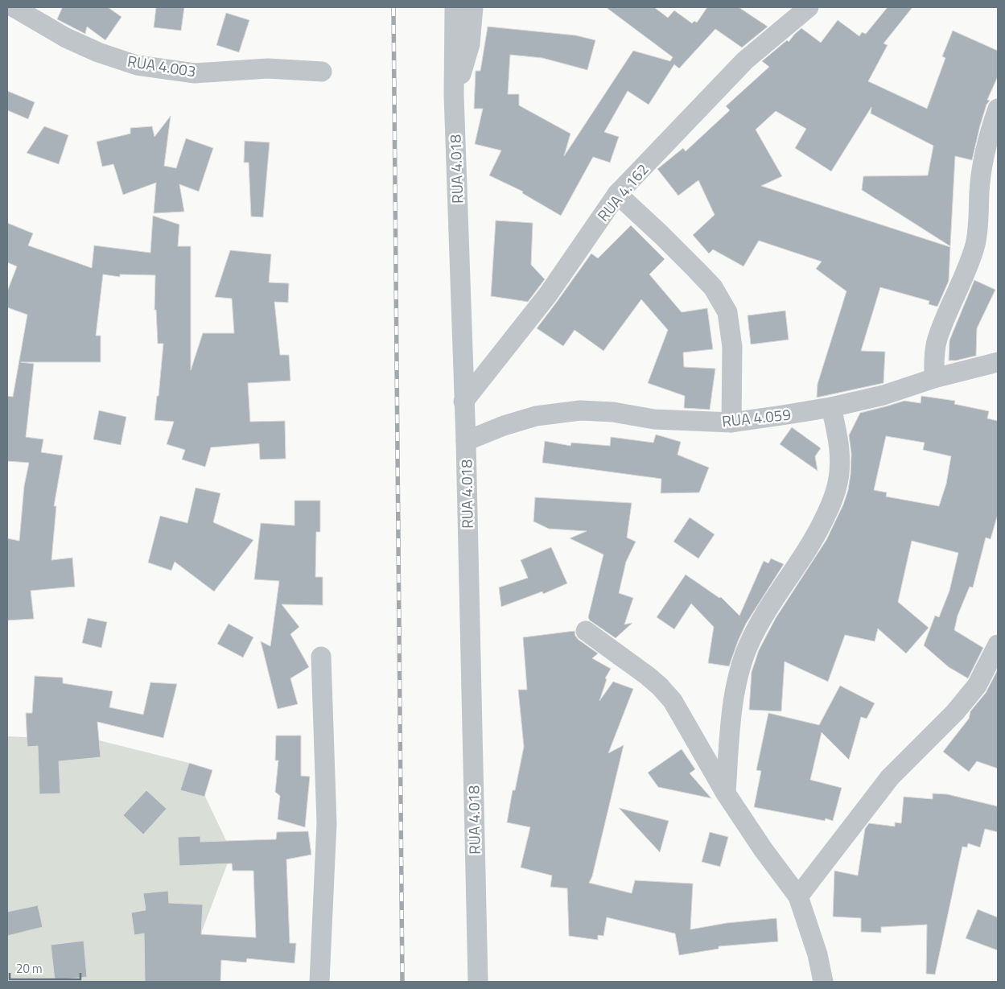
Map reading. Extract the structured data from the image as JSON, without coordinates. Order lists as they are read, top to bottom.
{
  "streets": {
    "street": [
      "RUA 4.003",
      "RUA 4.018",
      "RUA 4.162",
      "RUA 4.059"
    ]
  },
  "crossings": [
    ["RUA 4.018", "RUA 4.162"],
    ["RUA 4.018", "RUA 4.059"]
  ],
  "scale_bar": "20 m"
}
